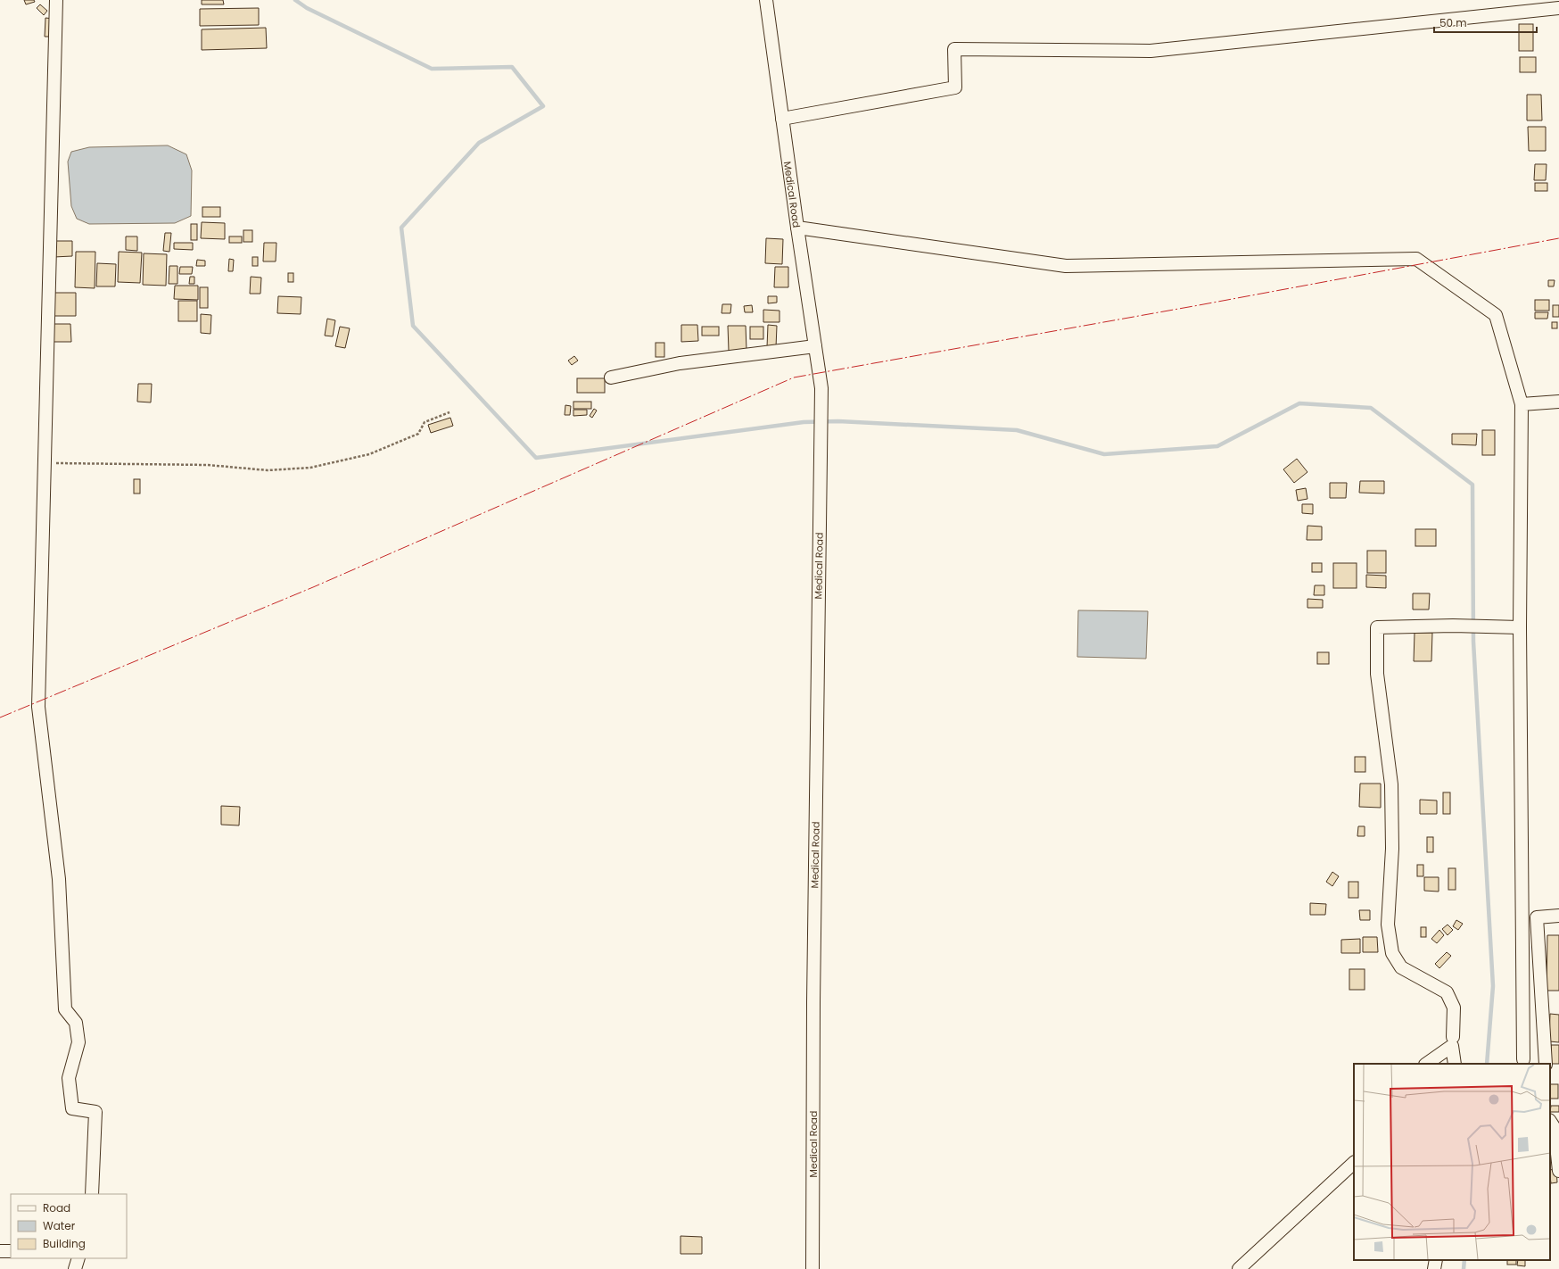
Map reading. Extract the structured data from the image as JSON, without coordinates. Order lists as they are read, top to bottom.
{
  "streets": {
    "street": ["Medical Road"]
  },
  "legend": ["Road", "Water", "Building"],
  "scale_bar": "50 m"
}
